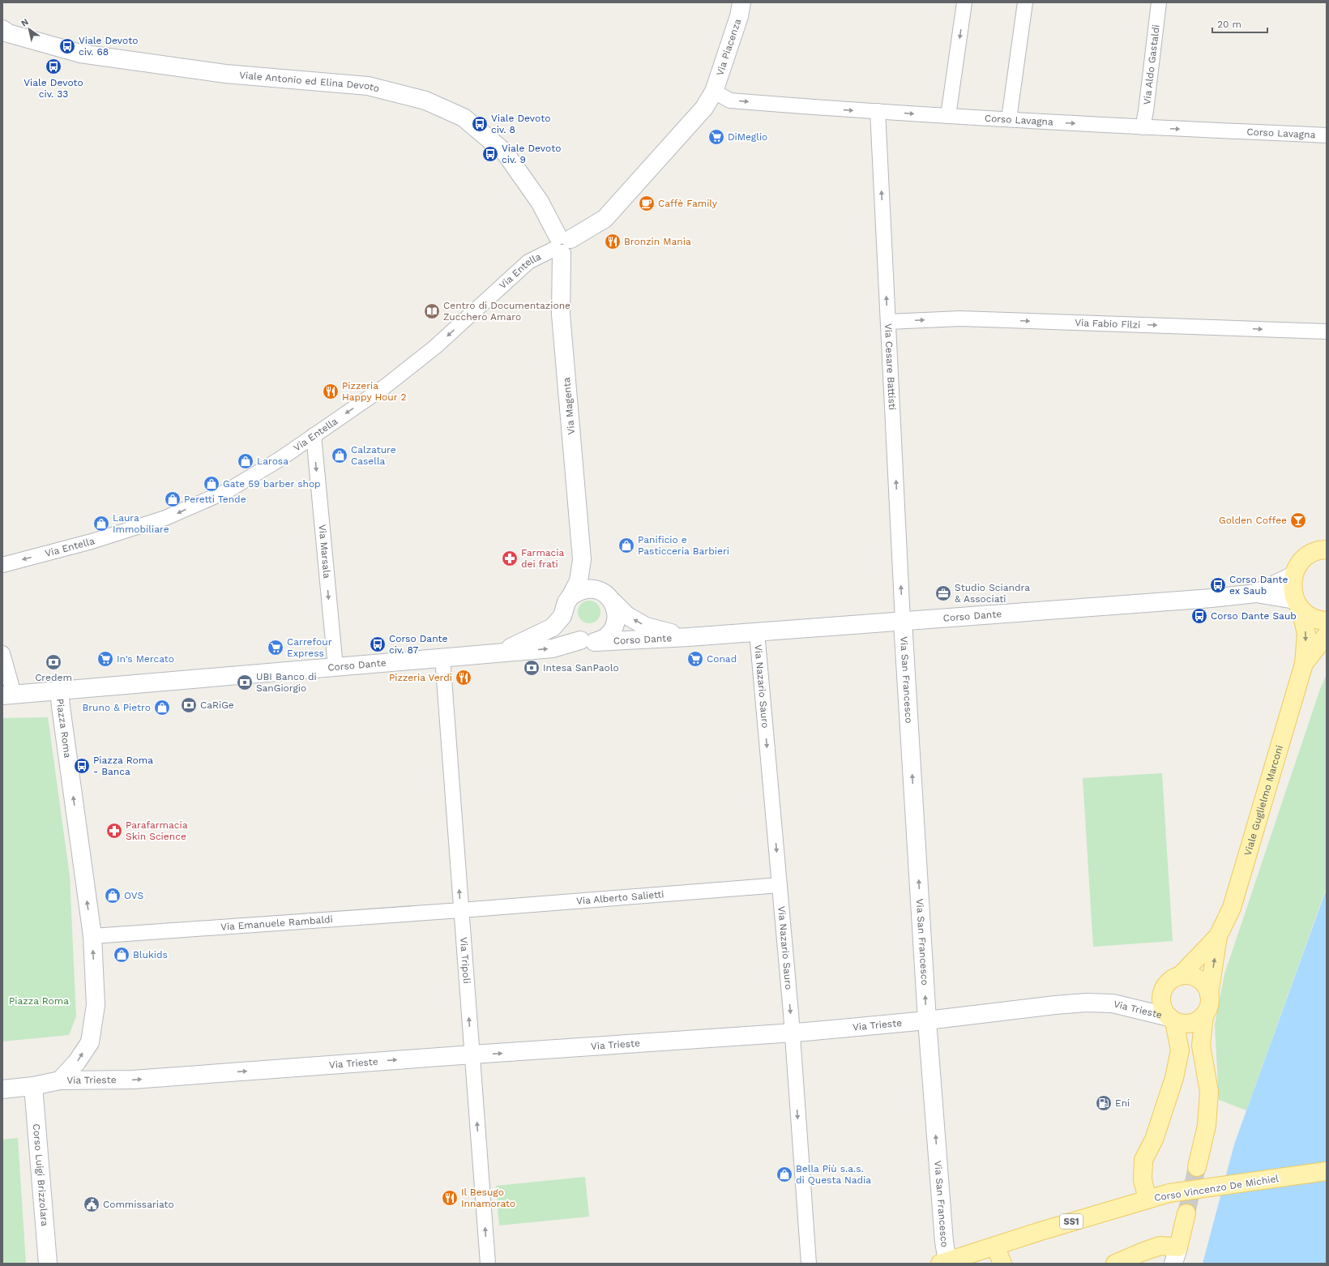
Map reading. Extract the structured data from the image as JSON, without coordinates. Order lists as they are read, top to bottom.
{
  "streets": {
    "main road": ["Viale Guglielmo Marconi", "Corso Vincenzo De Michiel", "SS1"],
    "street": [
      "Via Piacenza",
      "Via Aldo Gastaldi",
      "Viale Antonio ed Elina Devoto",
      "Corso Lavagna",
      "Via Entella",
      "Via Fabio Filzi",
      "Via Cesare Battisti",
      "Via Magenta",
      "Via Marsala",
      "Corso Dante",
      "Via San Francesco",
      "Via Nazario Sauro",
      "Piazza Roma",
      "Via Alberto Salietti",
      "Via Emanuele Rambaldi",
      "Via Tripoli",
      "Via Trieste",
      "Corso Luigi Brizzolara"
    ]
  },
  "crossings": [
    ["Via Piacenza", "Corso Lavagna"],
    ["Via Piacenza", "Via Entella"],
    ["Via Aldo Gastaldi", "Corso Lavagna"],
    ["Viale Antonio ed Elina Devoto", "Via Entella"],
    ["Viale Antonio ed Elina Devoto", "Via Magenta"],
    ["Corso Lavagna", "Via Entella"],
    ["Corso Lavagna", "Via Cesare Battisti"],
    ["Via Entella", "Via Magenta"],
    ["Via Entella", "Via Marsala"],
    ["Via Fabio Filzi", "Via Cesare Battisti"],
    ["Via Cesare Battisti", "Corso Dante"],
    ["Via Cesare Battisti", "Via San Francesco"],
    ["Via Magenta", "Corso Dante"],
    ["Via Marsala", "Corso Dante"],
    ["Corso Dante", "Via San Francesco"],
    ["Corso Dante", "Via Nazario Sauro"],
    ["Corso Dante", "Piazza Roma"],
    ["Corso Dante", "Viale Guglielmo Marconi"],
    ["Corso Dante", "Via Tripoli"],
    ["Via San Francesco", "Via Trieste"],
    ["Via San Francesco", "Corso Vincenzo De Michiel"],
    ["Via Nazario Sauro", "Via Alberto Salietti"],
    ["Via Nazario Sauro", "Via Trieste"],
    ["Piazza Roma", "Via Emanuele Rambaldi"],
    ["Piazza Roma", "Via Trieste"],
    ["Viale Guglielmo Marconi", "Via Trieste"],
    ["Via Alberto Salietti", "Via Emanuele Rambaldi"],
    ["Via Alberto Salietti", "Via Tripoli"],
    ["Via Emanuele Rambaldi", "Via Tripoli"],
    ["Via Tripoli", "Via Trieste"]
  ],
  "one_way": [
    "Corso Lavagna",
    "Via Entella",
    "Via Fabio Filzi",
    "Via Cesare Battisti",
    "Via Marsala",
    "Via San Francesco",
    "Via Nazario Sauro",
    "Piazza Roma",
    "Via Tripoli",
    "Via Trieste"
  ],
  "parks": ["Piazza Roma"],
  "places": {
    "bus stop": [
      "Viale Devoto civ. 68",
      "Viale Devoto civ. 33",
      "Viale Devoto civ. 8",
      "Viale Devoto civ. 9",
      "Corso Dante ex Saub",
      "Corso Dante Saub",
      "Corso Dante civ. 87",
      "Piazza Roma - Banca"
    ],
    "supermarket": [
      "DiMeglio",
      "Carrefour Express",
      "In's Mercato",
      "Conad"
    ],
    "cafe": ["Caffè Family"],
    "restaurant": [
      "Bronzin Mania",
      "Pizzeria Happy Hour 2",
      "Pizzeria Verdi",
      "Il Besugo Innamorato"
    ],
    "library": ["Centro di Documentazione Zucchero Amaro"],
    "shop": [
      "Calzature Casella",
      "Larosa",
      "Gate 59 barber shop",
      "Peretti Tende",
      "Laura Immobiliare",
      "Panificio e Pasticceria Barbieri",
      "Bruno & Pietro",
      "OVS",
      "Blukids",
      "Bella Più s.a.s. di Questa Nadia"
    ],
    "bar": ["Golden Coffee"],
    "pharmacy": ["Farmacia dei frati", "Parafarmacia Skin Science"],
    "office": ["Studio Sciandra & Associati"],
    "bank": [
      "Credem",
      "Intesa SanPaolo",
      "UBI Banco di SanGiorgio",
      "CaRiGe"
    ],
    "fuel station": ["Eni"],
    "public building": ["Commissariato"]
  },
  "scale_bar": "20 m",
  "north": "top left"
}
